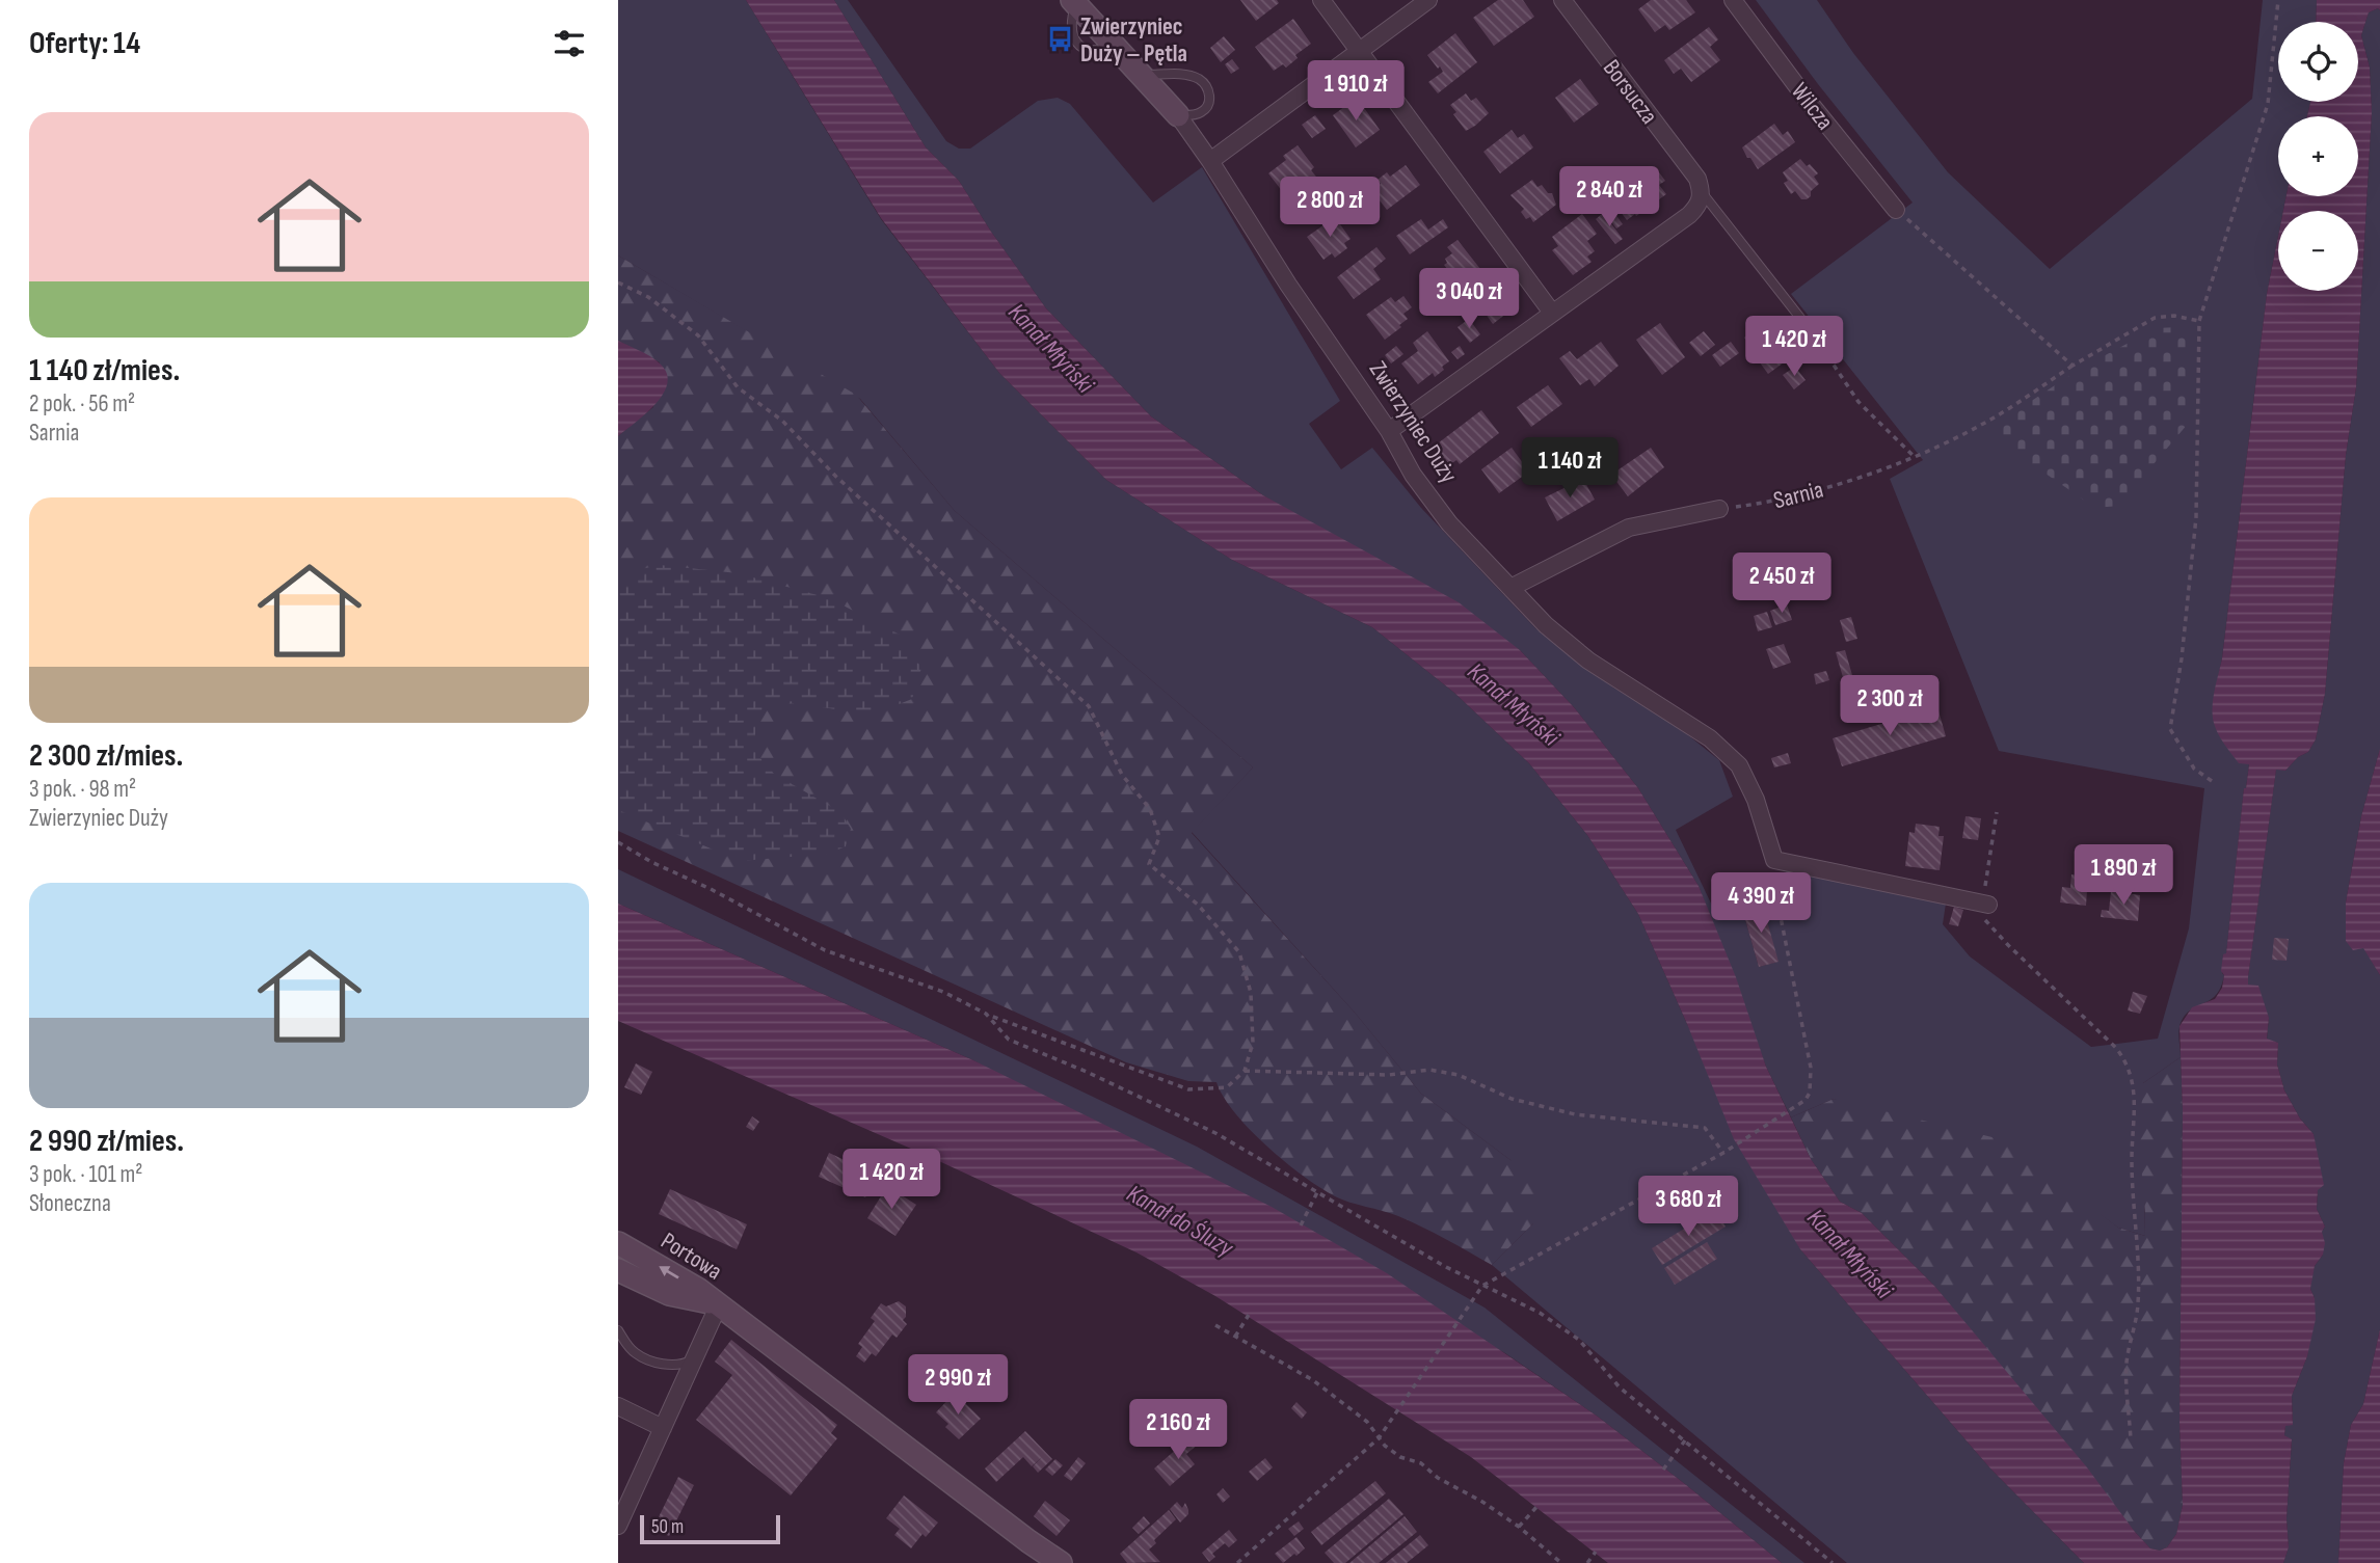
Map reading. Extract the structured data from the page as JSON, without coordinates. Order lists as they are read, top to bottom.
{
  "streets": {
    "street": [
      "Borsucza",
      "Wilcza",
      "Zwierzyniec Duży",
      "Portowa"
    ],
    "path": ["Sarnia"]
  },
  "water": ["Kanał Młyński", "Kanał do Śluzy"],
  "places": {
    "bus stop": ["Zwierzyniec Duży – Pętla"]
  },
  "scale_bar": "50 m",
  "page": {
    "heading": "Oferty: 14",
    "map_buttons": ["+", "−"],
    "price": [
      "1 910 zł",
      "2 840 zł",
      "2 800 zł",
      "3 040 zł",
      "1 420 zł",
      "1 140 zł",
      "2 450 zł",
      "2 300 zł",
      "1 890 zł",
      "4 390 zł",
      "1 420 zł",
      "3 680 zł",
      "2 990 zł",
      "2 160 zł"
    ],
    "list": [
      {
        "name": "1 140 zł/mies.",
        "note": "2 pok. · 56 m² · Sarnia"
      },
      {
        "name": "2 300 zł/mies.",
        "note": "3 pok. · 98 m² · Zwierzyniec Duży"
      },
      {
        "name": "2 990 zł/mies.",
        "note": "3 pok. · 101 m² · Słoneczna"
      }
    ],
    "scale": "50 m"
  }
}
